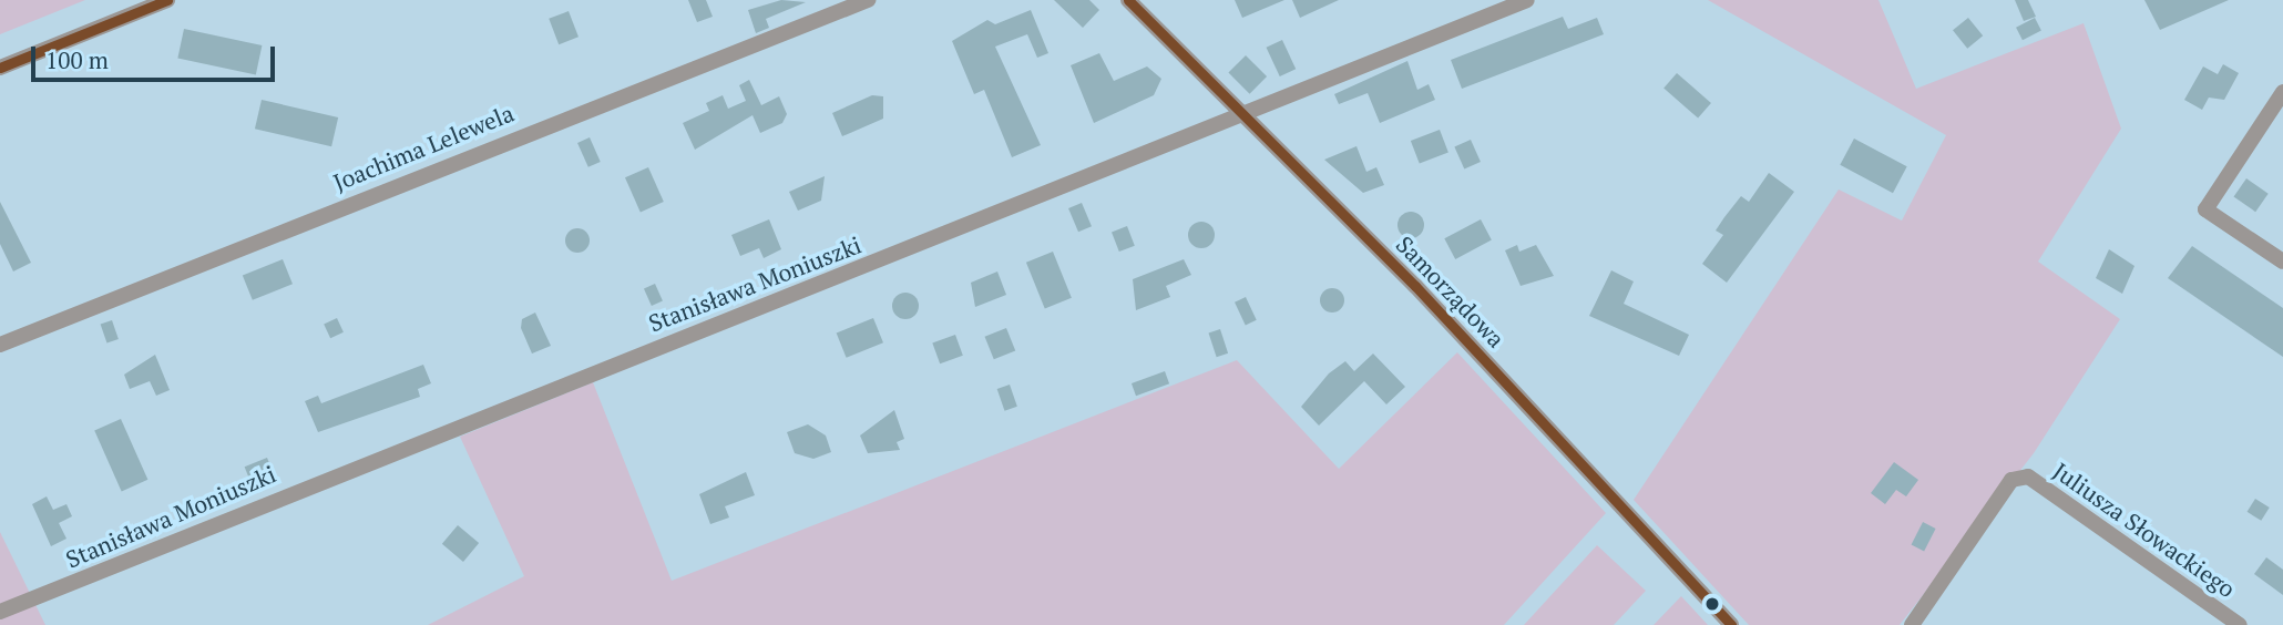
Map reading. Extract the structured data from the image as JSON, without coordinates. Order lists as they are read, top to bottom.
{
  "streets": {
    "street": [
      "Joachima Lelewela",
      "Stanisława Moniuszki",
      "Samorządowa",
      "Juliusza Słowackiego"
    ]
  },
  "crossings": [
    ["Stanisława Moniuszki", "Samorządowa"]
  ],
  "scale_bar": "100 m"
}
